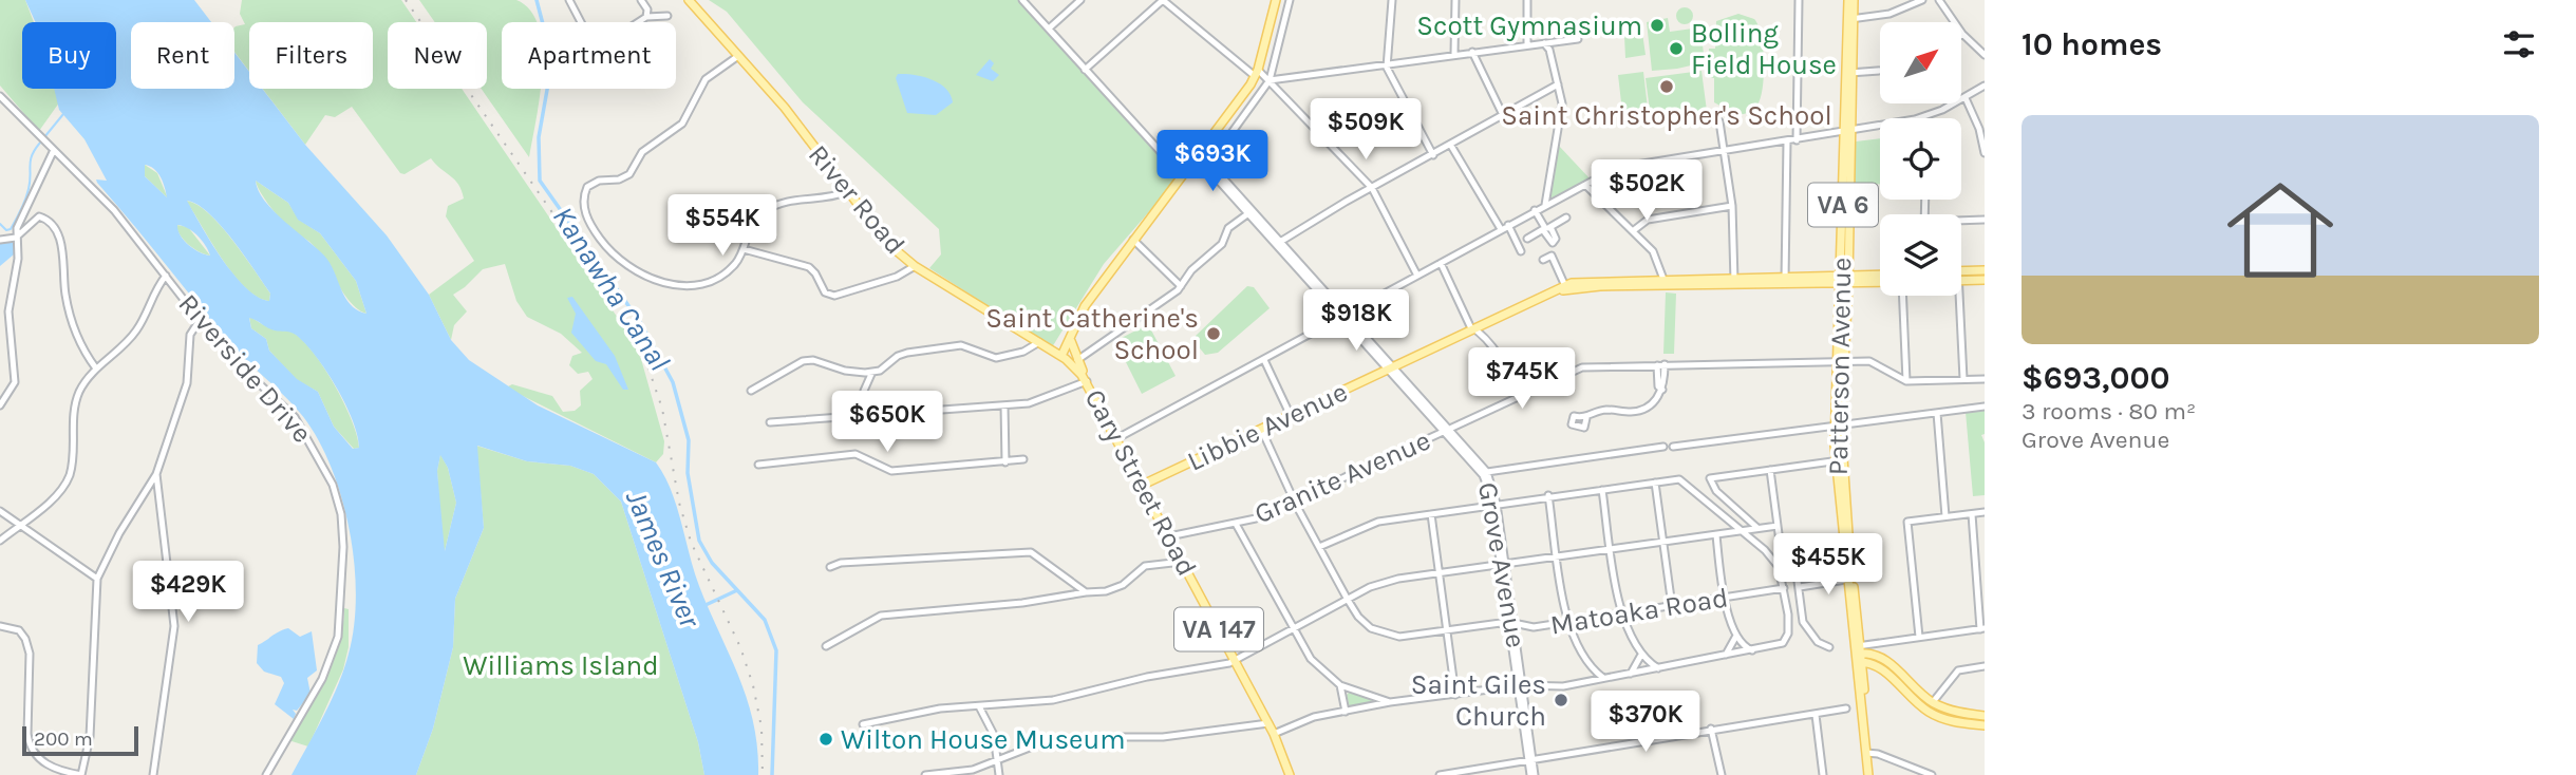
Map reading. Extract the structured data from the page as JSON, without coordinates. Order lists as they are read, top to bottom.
{
  "streets": {
    "main road": [
      "River Road",
      "VA 6",
      "Patterson Avenue",
      "Libbie Avenue",
      "Cary Street Road",
      "VA 147"
    ],
    "street": [
      "Riverside Drive",
      "Granite Avenue",
      "Grove Avenue",
      "Matoaka Road"
    ]
  },
  "crossings": [
    ["River Road", "Cary Street Road"],
    ["Patterson Avenue", "Libbie Avenue"],
    ["Patterson Avenue", "Granite Avenue"],
    ["Libbie Avenue", "Cary Street Road"],
    ["Libbie Avenue", "Grove Avenue"],
    ["Libbie Avenue", "Matoaka Road"],
    ["Granite Avenue", "Cary Street Road"],
    ["Granite Avenue", "Grove Avenue"],
    ["Granite Avenue", "Matoaka Road"],
    ["Grove Avenue", "Matoaka Road"]
  ],
  "water": ["Kanawha Canal", "James River"],
  "parks": ["Williams Island"],
  "places": [
    "Scott Gymnasium",
    "Bolling Field House",
    "Saint Christopher's School",
    "Saint Catherine's School",
    "Saint Giles Church",
    "Wilton House Museum"
  ],
  "scale_bar": "200 m",
  "north": "top right",
  "page": {
    "heading": "10 homes",
    "chip": [
      "Buy",
      "Rent",
      "Filters",
      "New",
      "Apartment"
    ],
    "list": [
      {
        "name": "$693,000",
        "note": "3 rooms · 80 m² · Grove Avenue"
      }
    ],
    "price": [
      "$509K",
      "$693K",
      "$502K",
      "$554K",
      "$918K",
      "$745K",
      "$650K",
      "$455K",
      "$429K",
      "$370K"
    ],
    "scale": "200 m"
  }
}
